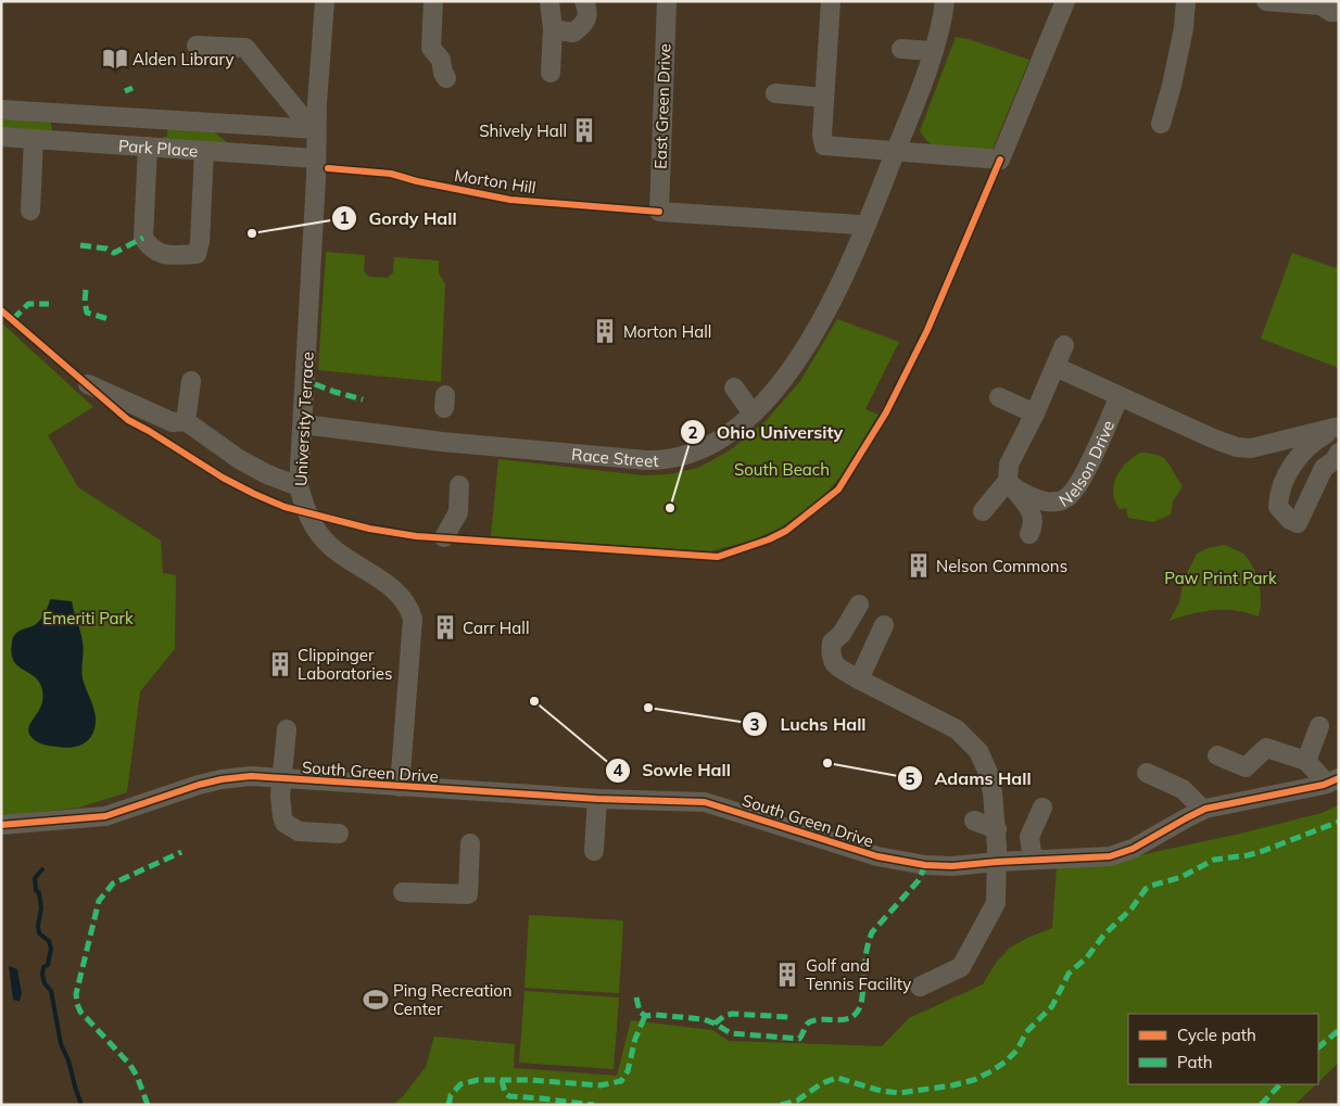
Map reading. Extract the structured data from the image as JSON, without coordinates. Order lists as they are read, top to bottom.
{
  "streets": {
    "street": [
      "East Green Drive",
      "Park Place",
      "University Terrace",
      "Race Street",
      "Nelson Drive",
      "South Green Drive"
    ],
    "cycle path": ["Morton Hill"]
  },
  "crossings": [
    ["Park Place", "University Terrace"],
    ["University Terrace", "Race Street"],
    ["University Terrace", "South Green Drive"]
  ],
  "parks": ["South Beach", "Paw Print Park", "Emeriti Park"],
  "places": {
    "library": ["Alden Library"],
    "building": [
      "Shively Hall",
      "Morton Hall",
      "Nelson Commons",
      "Carr Hall",
      "Clippinger Laboratories",
      "Golf and Tennis Facility"
    ],
    "other": [
      "Gordy Hall",
      "Ohio University",
      "Sowle Hall",
      "Luchs Hall",
      "Adams Hall"
    ],
    "sports": ["Ping Recreation Center"]
  },
  "legend": ["Cycle path", "Path"]
}
